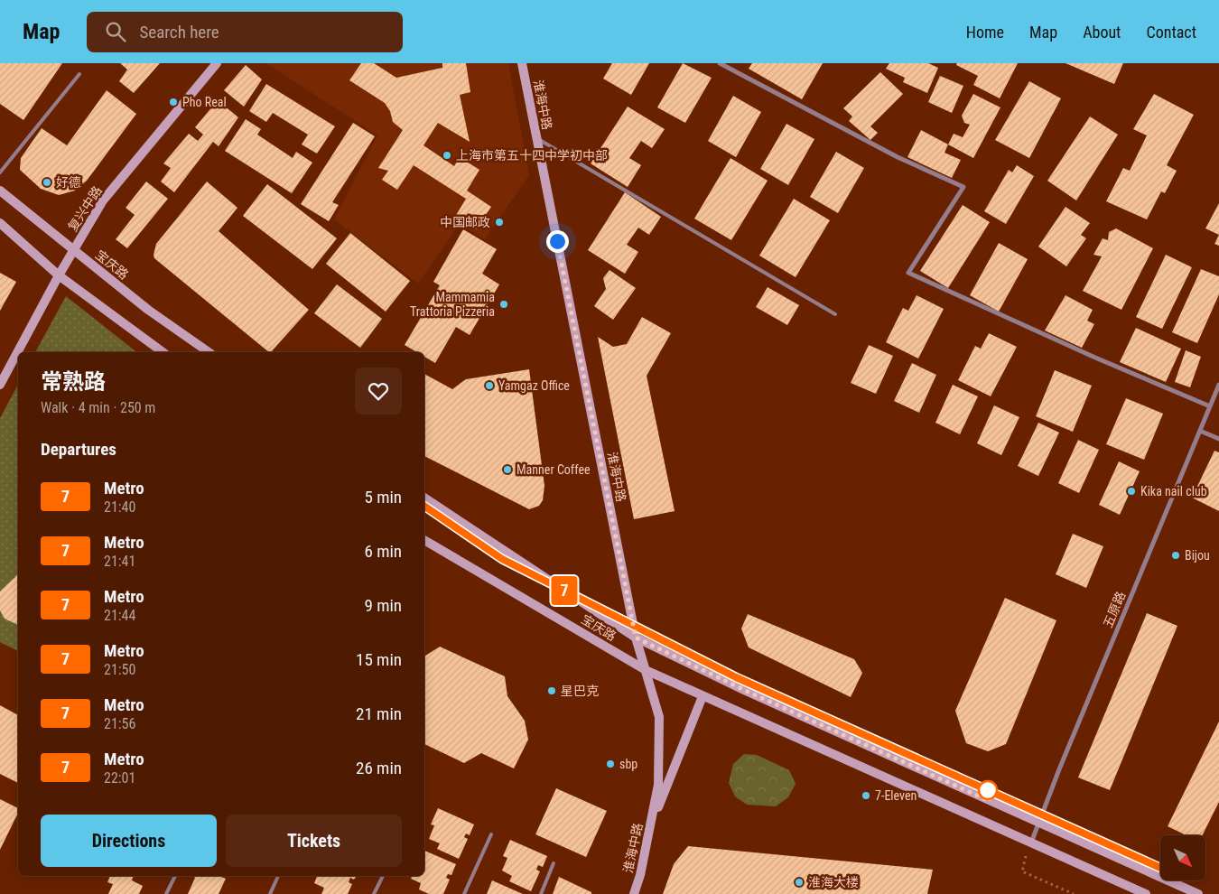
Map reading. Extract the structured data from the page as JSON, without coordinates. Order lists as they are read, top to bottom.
{
  "streets": {
    "main road": ["淮海中路", "复兴中路", "宝庆路"],
    "street": ["五原路"]
  },
  "crossings": [
    ["淮海中路", "宝庆路"],
    ["复兴中路", "宝庆路"],
    ["宝庆路", "五原路"]
  ],
  "places": [
    "Pho Real",
    "上海市第五十四中学初中部",
    "好德",
    "中国邮政",
    "Mammamia Trattoria Pizzeria",
    "Yamgaz Office",
    "Manner Coffee",
    "Kika nail club",
    "Bijou",
    "星巴克",
    "sbp",
    "7-Eleven",
    "淮海大楼"
  ],
  "lines": ["metro line 7"],
  "north": "bottom right",
  "page": {
    "header": "Map",
    "search": "Search here",
    "nav": [
      "Home",
      "Map",
      "About",
      "Contact"
    ],
    "on_map": "7",
    "heading": [
      ["常熟路", "Walk · 4 min · 250 m"],
      "Departures"
    ],
    "list": [
      {
        "mark": "7",
        "name": "Metro",
        "note": "21:40",
        "value": "5 min"
      },
      {
        "mark": "7",
        "name": "Metro",
        "note": "21:41",
        "value": "6 min"
      },
      {
        "mark": "7",
        "name": "Metro",
        "note": "21:44",
        "value": "9 min"
      },
      {
        "mark": "7",
        "name": "Metro",
        "note": "21:50",
        "value": "15 min"
      },
      {
        "mark": "7",
        "name": "Metro",
        "note": "21:56",
        "value": "21 min"
      },
      {
        "mark": "7",
        "name": "Metro",
        "note": "22:01",
        "value": "26 min"
      }
    ],
    "buttons": ["Directions", "Tickets"]
  }
}
